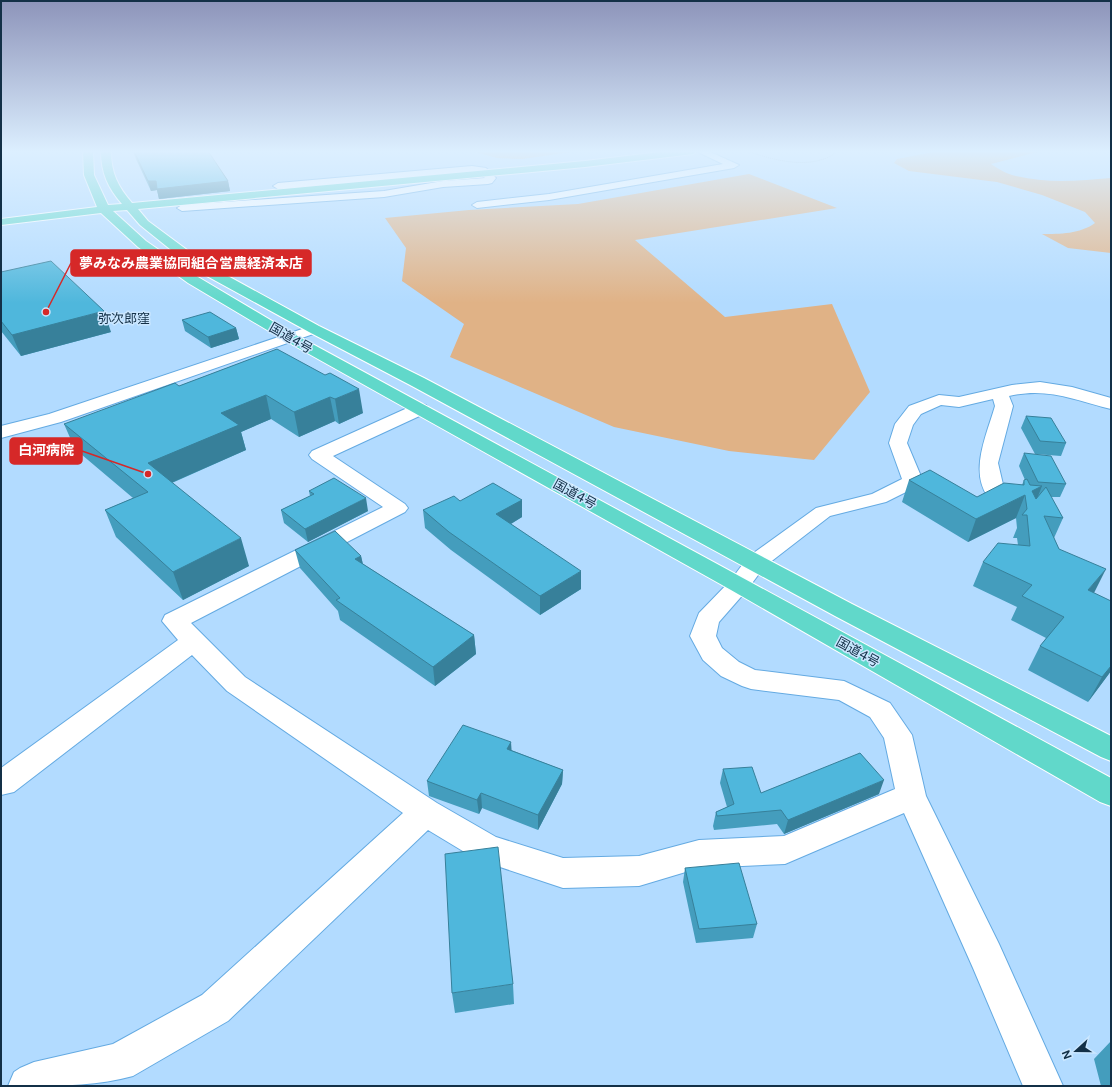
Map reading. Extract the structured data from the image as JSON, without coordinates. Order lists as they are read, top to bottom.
{
  "streets": {
    "highway": ["国道4号"]
  },
  "districts": ["弥次郎窪"],
  "places": ["夢みなみ農業協同組合営農経済本店", "白河病院"],
  "north": "left"
}
